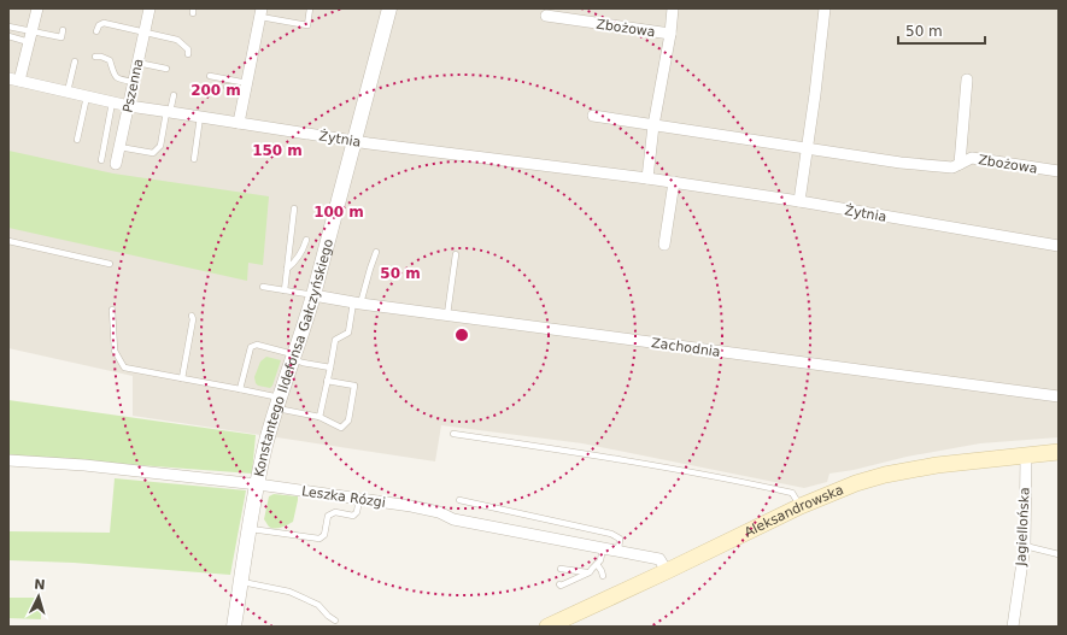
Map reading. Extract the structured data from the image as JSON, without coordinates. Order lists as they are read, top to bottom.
{
  "streets": {
    "main road": ["Aleksandrowska"],
    "street": [
      "Zbożowa",
      "Pszenna",
      "Żytnia",
      "Zachodnia",
      "Konstantego Ildefonsa Gałczyńskiego",
      "Leszka Rózgi",
      "Jagiellońska"
    ]
  },
  "crossings": [
    ["Zbożowa", "Żytnia"],
    ["Pszenna", "Żytnia"],
    ["Żytnia", "Konstantego Ildefonsa Gałczyńskiego"],
    ["Zachodnia", "Konstantego Ildefonsa Gałczyńskiego"],
    ["Konstantego Ildefonsa Gałczyńskiego", "Leszka Rózgi"],
    ["Leszka Rózgi", "Aleksandrowska"],
    ["Aleksandrowska", "Jagiellońska"]
  ],
  "scale_bar": "50 m",
  "north": "top",
  "rings": [
    "200 m",
    "150 m",
    "100 m",
    "50 m"
  ]
}
